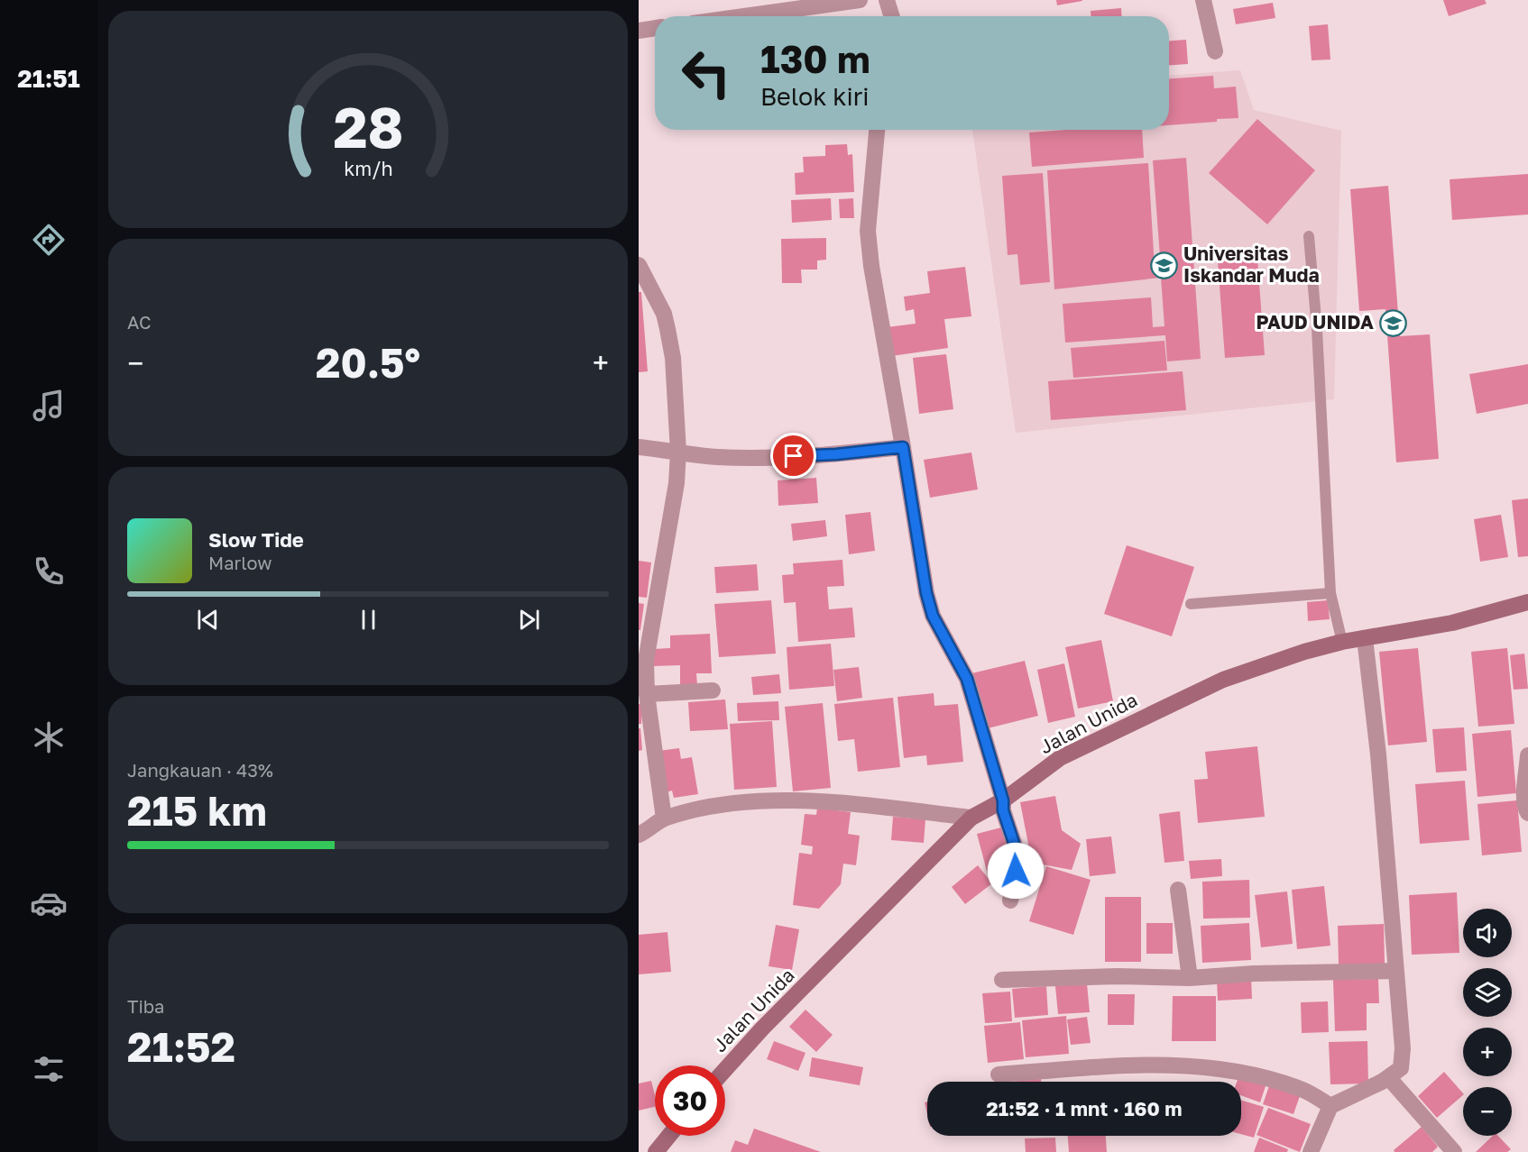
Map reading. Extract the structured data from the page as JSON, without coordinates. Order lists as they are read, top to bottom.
{
  "streets": {
    "street": ["Jalan Unida"]
  },
  "places": {
    "school or university": ["Universitas Iskandar Muda", "PAUD UNIDA"]
  },
  "page": {
    "tabs": "21:51",
    "turn": ["130 m", "Belok kiri"],
    "tile": [
      "AC",
      ["Jangkauan · 43%", "215 km"],
      ["Tiba", "21:52"]
    ],
    "heat": ["−", "20.5°", "+"],
    "song": ["Slow Tide", "Marlow"],
    "map_buttons": ["+", "−"],
    "limit": "30",
    "trip": "21:52 · 1 mnt · 160 m",
    "gauge": ["28", "km/h"]
  }
}
